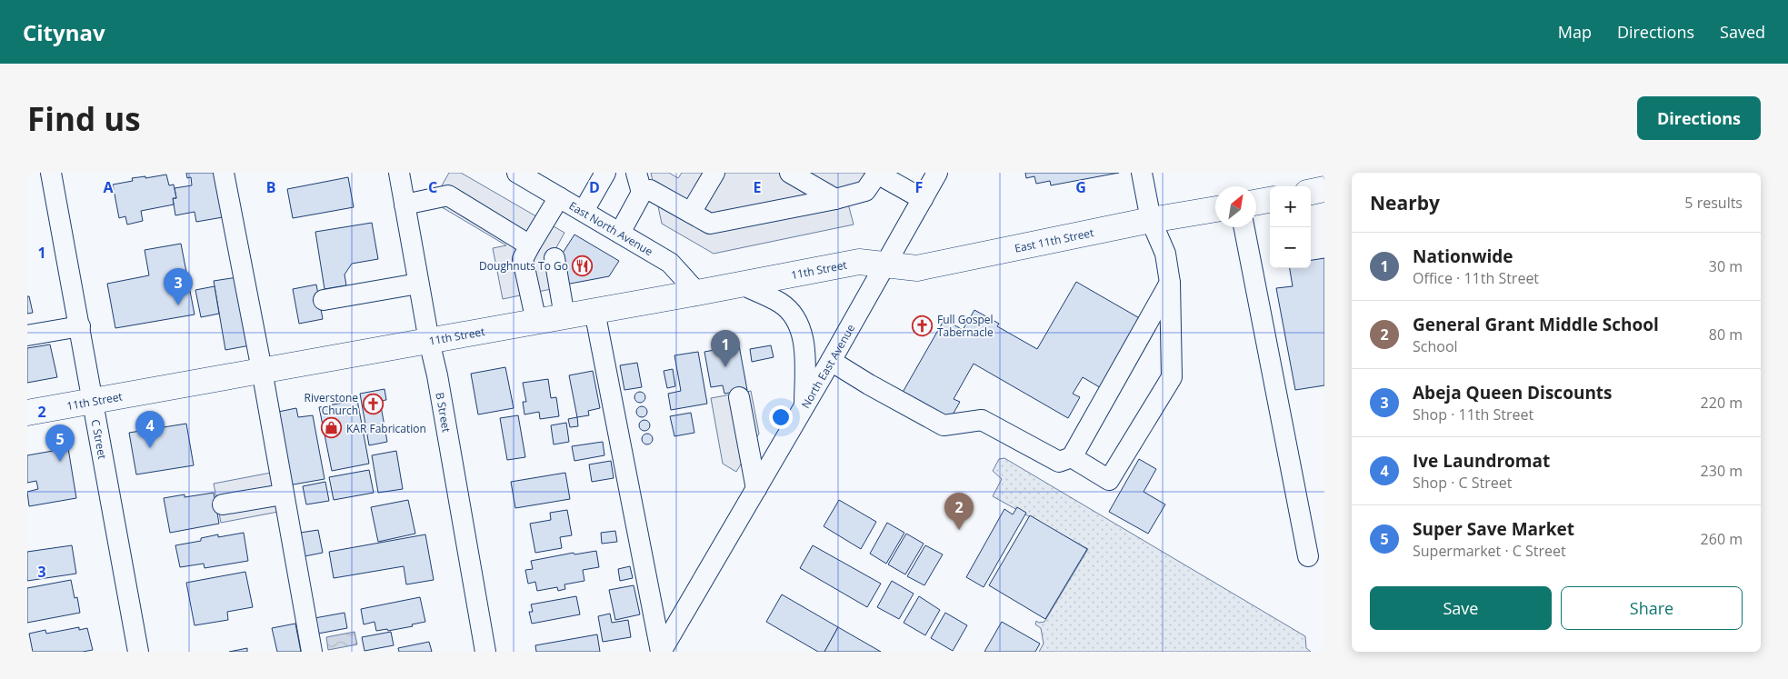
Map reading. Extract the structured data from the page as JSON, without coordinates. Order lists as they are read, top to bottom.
{
  "streets": {
    "main road": ["East 11th Street", "11th Street"],
    "street": [
      "East North Avenue",
      "North East Avenue",
      "B Street",
      "C Street"
    ]
  },
  "crossings": [
    ["East North Avenue", "11th Street"],
    ["East 11th Street", "11th Street"],
    ["East 11th Street", "North East Avenue"],
    ["11th Street", "North East Avenue"],
    ["11th Street", "B Street"],
    ["11th Street", "C Street"]
  ],
  "places": {
    "restaurant": ["Doughnuts To Go"],
    "church": ["Full Gospel Tabernacle", "Riverstone Church"],
    "shop": ["KAR Fabrication"]
  },
  "north": "top right",
  "page": {
    "header": "Citynav",
    "nav": ["Map", "Directions", "Saved"],
    "buttons": [
      "Directions",
      ["Save", "Share"]
    ],
    "title": "Find us",
    "heading": ["Nearby", "5 results"],
    "map_buttons": ["+", "−"],
    "list": [
      {
        "mark": "1",
        "name": "Nationwide",
        "note": "Office · 11th Street",
        "value": "30 m"
      },
      {
        "mark": "2",
        "name": "General Grant Middle School",
        "note": "School",
        "value": "80 m"
      },
      {
        "mark": "3",
        "name": "Abeja Queen Discounts",
        "note": "Shop · 11th Street",
        "value": "220 m"
      },
      {
        "mark": "4",
        "name": "Ive Laundromat",
        "note": "Shop · C Street",
        "value": "230 m"
      },
      {
        "mark": "5",
        "name": "Super Save Market",
        "note": "Supermarket · C Street",
        "value": "260 m"
      }
    ],
    "pins": [
      "3",
      "1",
      "4",
      "5",
      "2"
    ]
  },
  "grid": {
    "columns": [
      "A",
      "B",
      "C",
      "D",
      "E",
      "F",
      "G"
    ],
    "rows": ["1", "2", "3"]
  }
}
